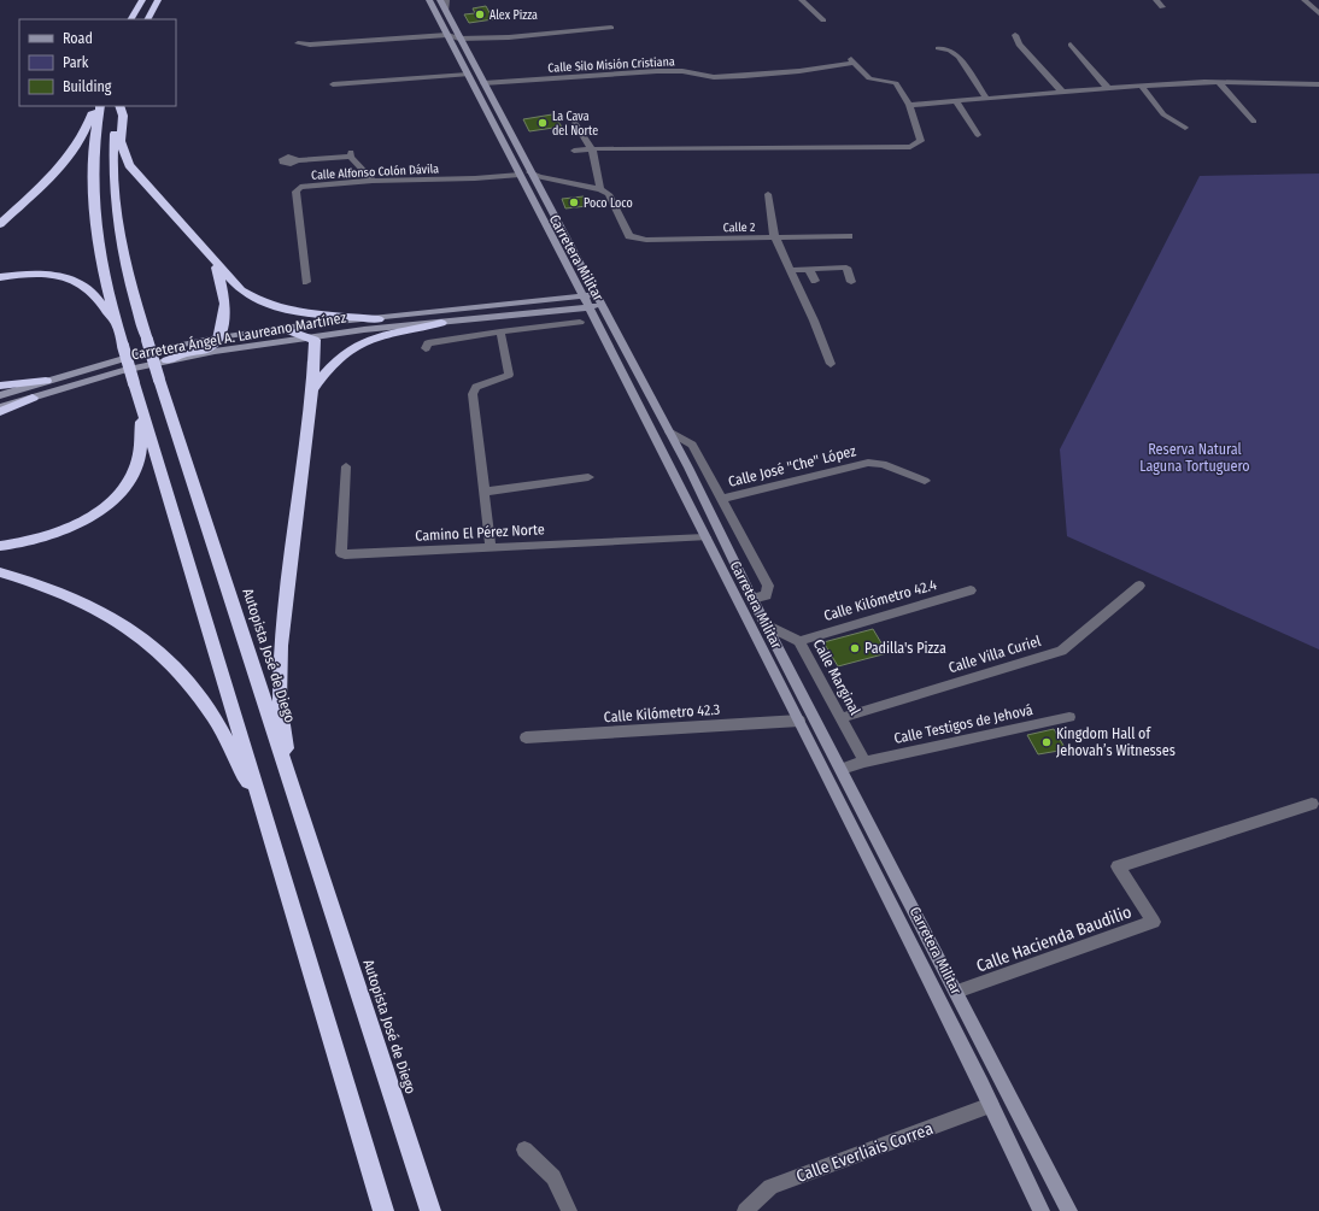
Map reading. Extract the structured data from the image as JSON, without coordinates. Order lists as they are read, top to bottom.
{
  "streets": {
    "highway": ["Autopista José de Diego"],
    "main road": ["Carretera Militar", "Carretera Ángel A. Laureano Martínez"],
    "street": [
      "Calle Silo Misión Cristiana",
      "Calle Alfonso Colón Dávila",
      "Calle 2",
      "Calle José \"Che\" López",
      "Camino El Pérez Norte",
      "Calle Kilómetro 42.4",
      "Calle Villa Curiel",
      "Calle Marginal",
      "Calle Kilómetro 42.3",
      "Calle Testigos de Jehová",
      "Calle Hacienda Baudilio",
      "Calle Everliais Correa"
    ]
  },
  "crossings": [
    ["Calle Silo Misión Cristiana", "Carretera Militar"],
    ["Calle Alfonso Colón Dávila", "Carretera Militar"],
    ["Carretera Militar", "Carretera Ángel A. Laureano Martínez"],
    ["Carretera Militar", "Camino El Pérez Norte"],
    ["Carretera Militar", "Calle Marginal"],
    ["Carretera Militar", "Calle Kilómetro 42.3"],
    ["Carretera Militar", "Calle Testigos de Jehová"],
    ["Carretera Militar", "Calle Hacienda Baudilio"],
    ["Carretera Militar", "Calle Everliais Correa"],
    ["Calle Kilómetro 42.4", "Calle Marginal"],
    ["Calle Villa Curiel", "Calle Marginal"],
    ["Calle Marginal", "Calle Testigos de Jehová"]
  ],
  "parks": ["Reserva Natural Laguna Tortuguero"],
  "places": [
    "Alex Pizza",
    "La Cava del Norte",
    "Poco Loco",
    "Padilla's Pizza",
    "Kingdom Hall of Jehovah’s Witnesses"
  ],
  "legend": ["Road", "Park", "Building"]
}
